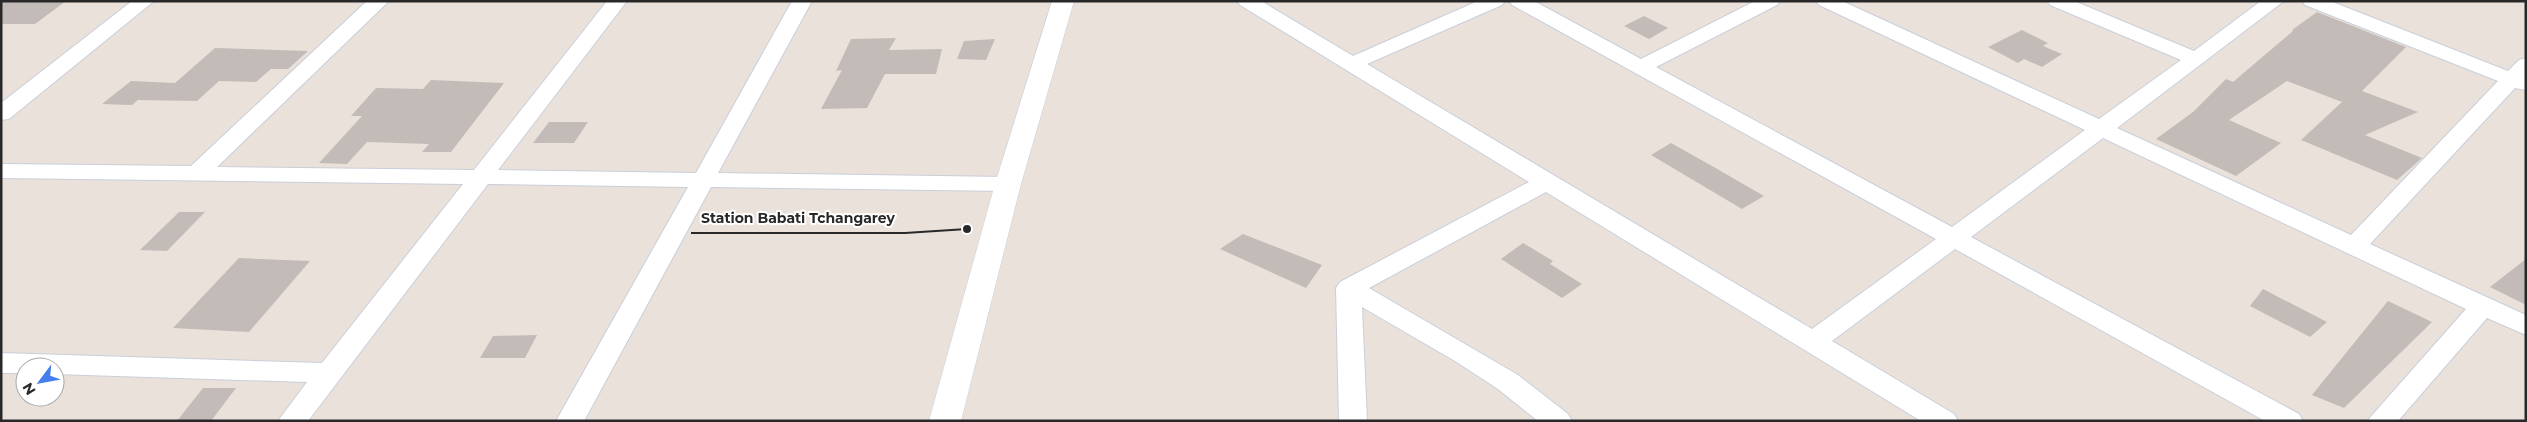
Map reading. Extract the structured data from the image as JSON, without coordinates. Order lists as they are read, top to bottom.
{
  "places": ["Station Babati Tchangarey"],
  "north": "bottom left"
}
